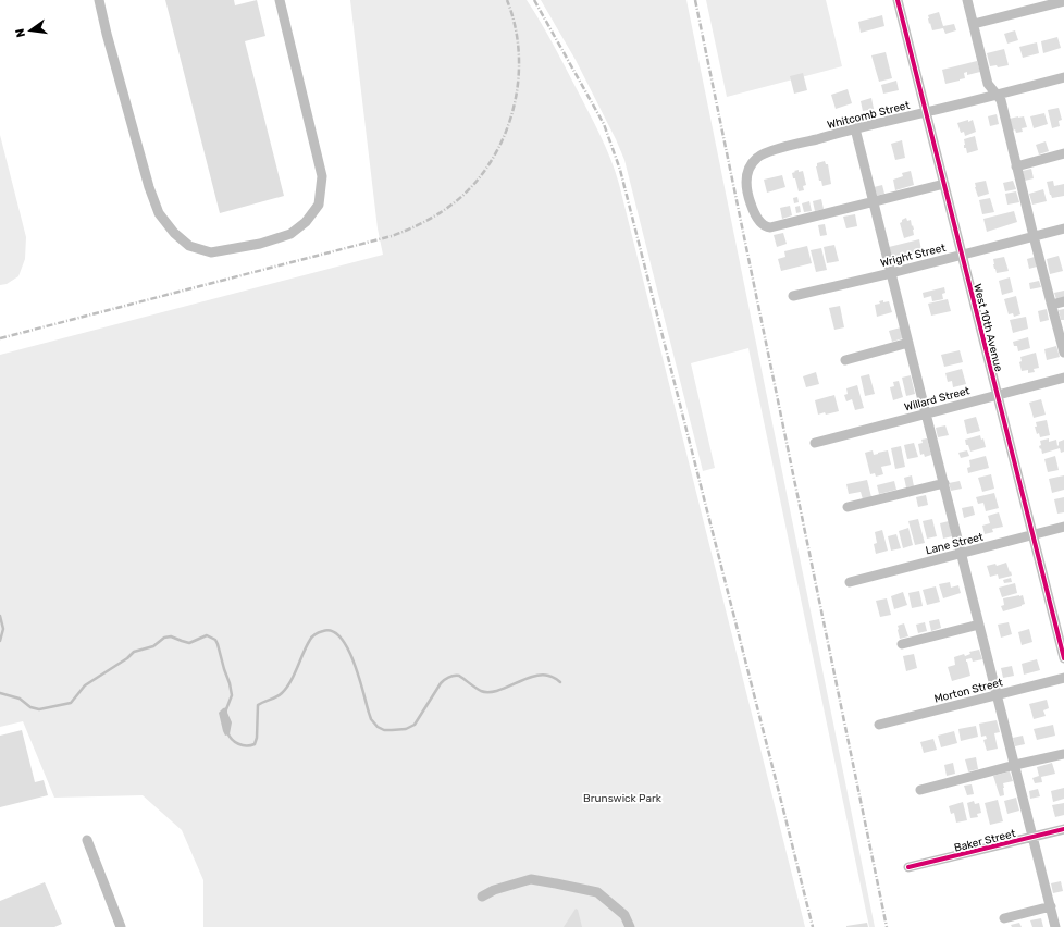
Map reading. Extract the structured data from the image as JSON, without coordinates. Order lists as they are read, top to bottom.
{
  "streets": {
    "street": [
      "Whitcomb Street",
      "Wright Street",
      "West 10th Avenue",
      "Willard Street",
      "Lane Street",
      "Morton Street",
      "Baker Street"
    ]
  },
  "crossings": [
    ["Whitcomb Street", "West 10th Avenue"],
    ["Wright Street", "West 10th Avenue"],
    ["West 10th Avenue", "Willard Street"],
    ["West 10th Avenue", "Lane Street"]
  ],
  "parks": ["Brunswick Park"],
  "north": "left"
}
